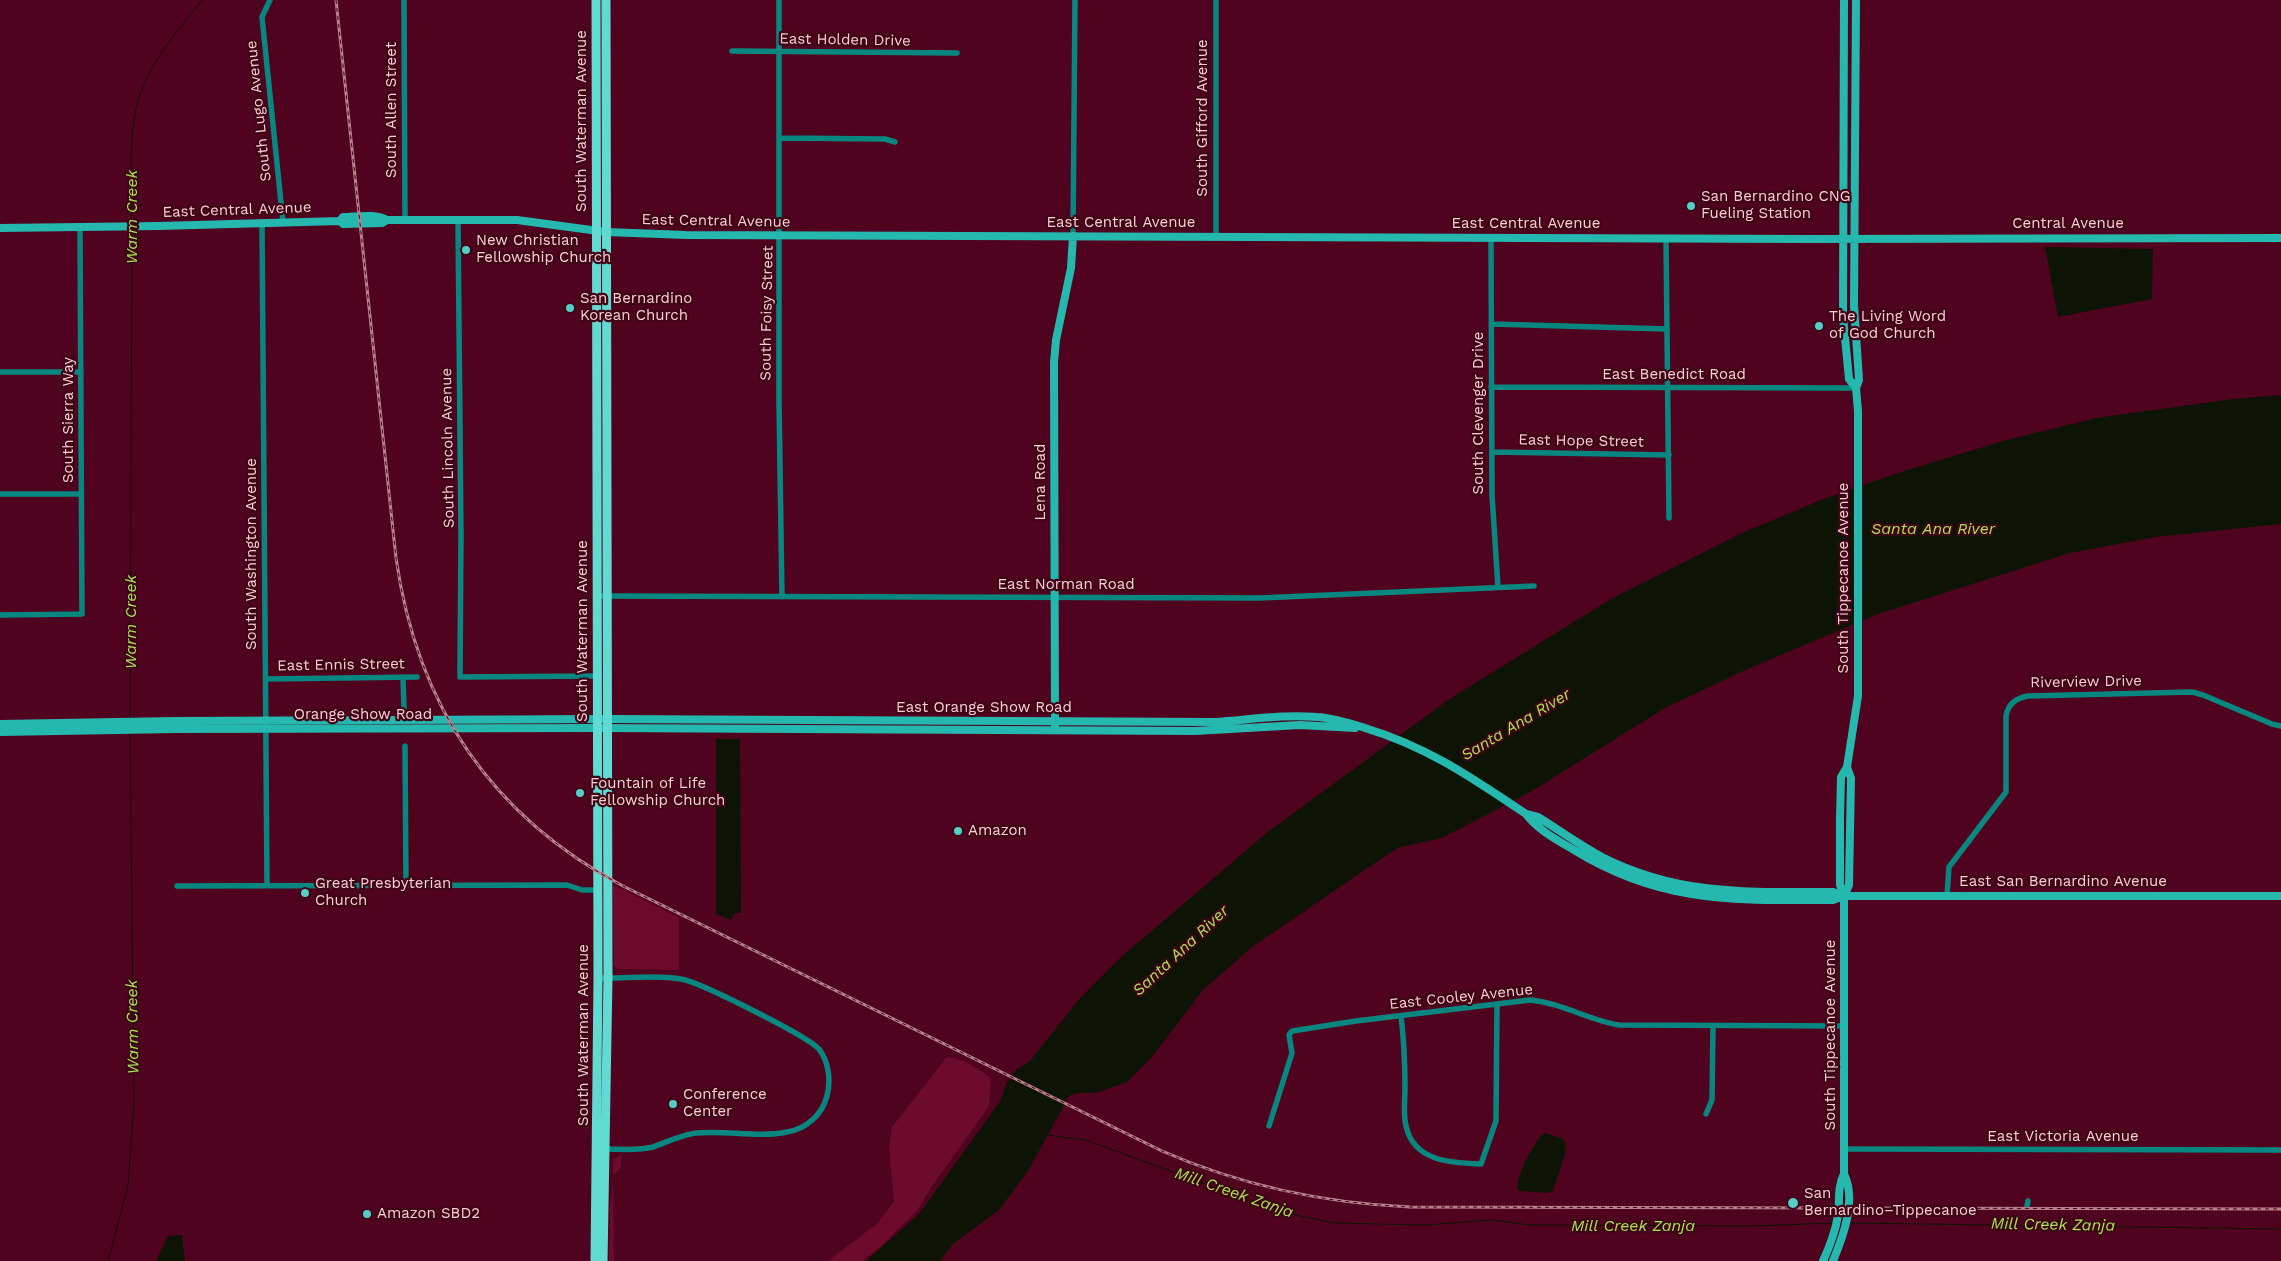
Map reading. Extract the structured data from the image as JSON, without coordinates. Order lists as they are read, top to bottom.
{
  "streets": {
    "main road": [
      "South Waterman Avenue",
      "East Central Avenue",
      "Central Avenue",
      "Lena Road",
      "South Tippecanoe Avenue",
      "East Orange Show Road",
      "Orange Show Road",
      "East San Bernardino Avenue"
    ],
    "street": [
      "East Holden Drive",
      "South Allen Street",
      "South Lugo Avenue",
      "South Gifford Avenue",
      "South Foisy Street",
      "East Benedict Road",
      "South Clevenger Drive",
      "South Sierra Way",
      "East Hope Street",
      "South Lincoln Avenue",
      "South Washington Avenue",
      "East Norman Road",
      "East Ennis Street",
      "Riverview Drive",
      "East Cooley Avenue",
      "East Victoria Avenue"
    ]
  },
  "crossings": [
    ["East Holden Drive", "South Foisy Street"],
    ["South Allen Street", "East Central Avenue"],
    ["South Lugo Avenue", "East Central Avenue"],
    ["South Gifford Avenue", "East Central Avenue"],
    ["South Waterman Avenue", "East Central Avenue"],
    ["South Waterman Avenue", "South Lincoln Avenue"],
    ["South Waterman Avenue", "East Norman Road"],
    ["South Waterman Avenue", "East Orange Show Road"],
    ["South Waterman Avenue", "Orange Show Road"],
    ["East Central Avenue", "Central Avenue"],
    ["East Central Avenue", "South Foisy Street"],
    ["East Central Avenue", "South Clevenger Drive"],
    ["East Central Avenue", "South Sierra Way"],
    ["East Central Avenue", "South Lincoln Avenue"],
    ["East Central Avenue", "Lena Road"],
    ["East Central Avenue", "South Washington Avenue"],
    ["East Central Avenue", "South Tippecanoe Avenue"],
    ["Central Avenue", "South Tippecanoe Avenue"],
    ["South Foisy Street", "East Norman Road"],
    ["East Benedict Road", "South Clevenger Drive"],
    ["East Benedict Road", "South Tippecanoe Avenue"],
    ["South Clevenger Drive", "East Hope Street"],
    ["South Clevenger Drive", "East Norman Road"],
    ["Lena Road", "East Norman Road"],
    ["Lena Road", "East Orange Show Road"],
    ["South Washington Avenue", "East Ennis Street"],
    ["South Washington Avenue", "Orange Show Road"],
    ["South Tippecanoe Avenue", "East Orange Show Road"],
    ["South Tippecanoe Avenue", "East San Bernardino Avenue"],
    ["South Tippecanoe Avenue", "East Cooley Avenue"],
    ["South Tippecanoe Avenue", "East Victoria Avenue"],
    ["Riverview Drive", "East San Bernardino Avenue"],
    ["East Orange Show Road", "Orange Show Road"],
    ["East Orange Show Road", "East San Bernardino Avenue"]
  ],
  "water": ["Warm Creek", "Santa Ana River", "Mill Creek Zanja"],
  "places": [
    "San Bernardino CNG Fueling Station",
    "New Christian Fellowship Church",
    "San Bernardino Korean Church",
    "The Living Word of God Church",
    "Fountain of Life Fellowship Church",
    "Amazon",
    "Great Presbyterian Church",
    "Conference Center",
    "San Bernardino–Tippecanoe",
    "Amazon SBD2"
  ]
}
